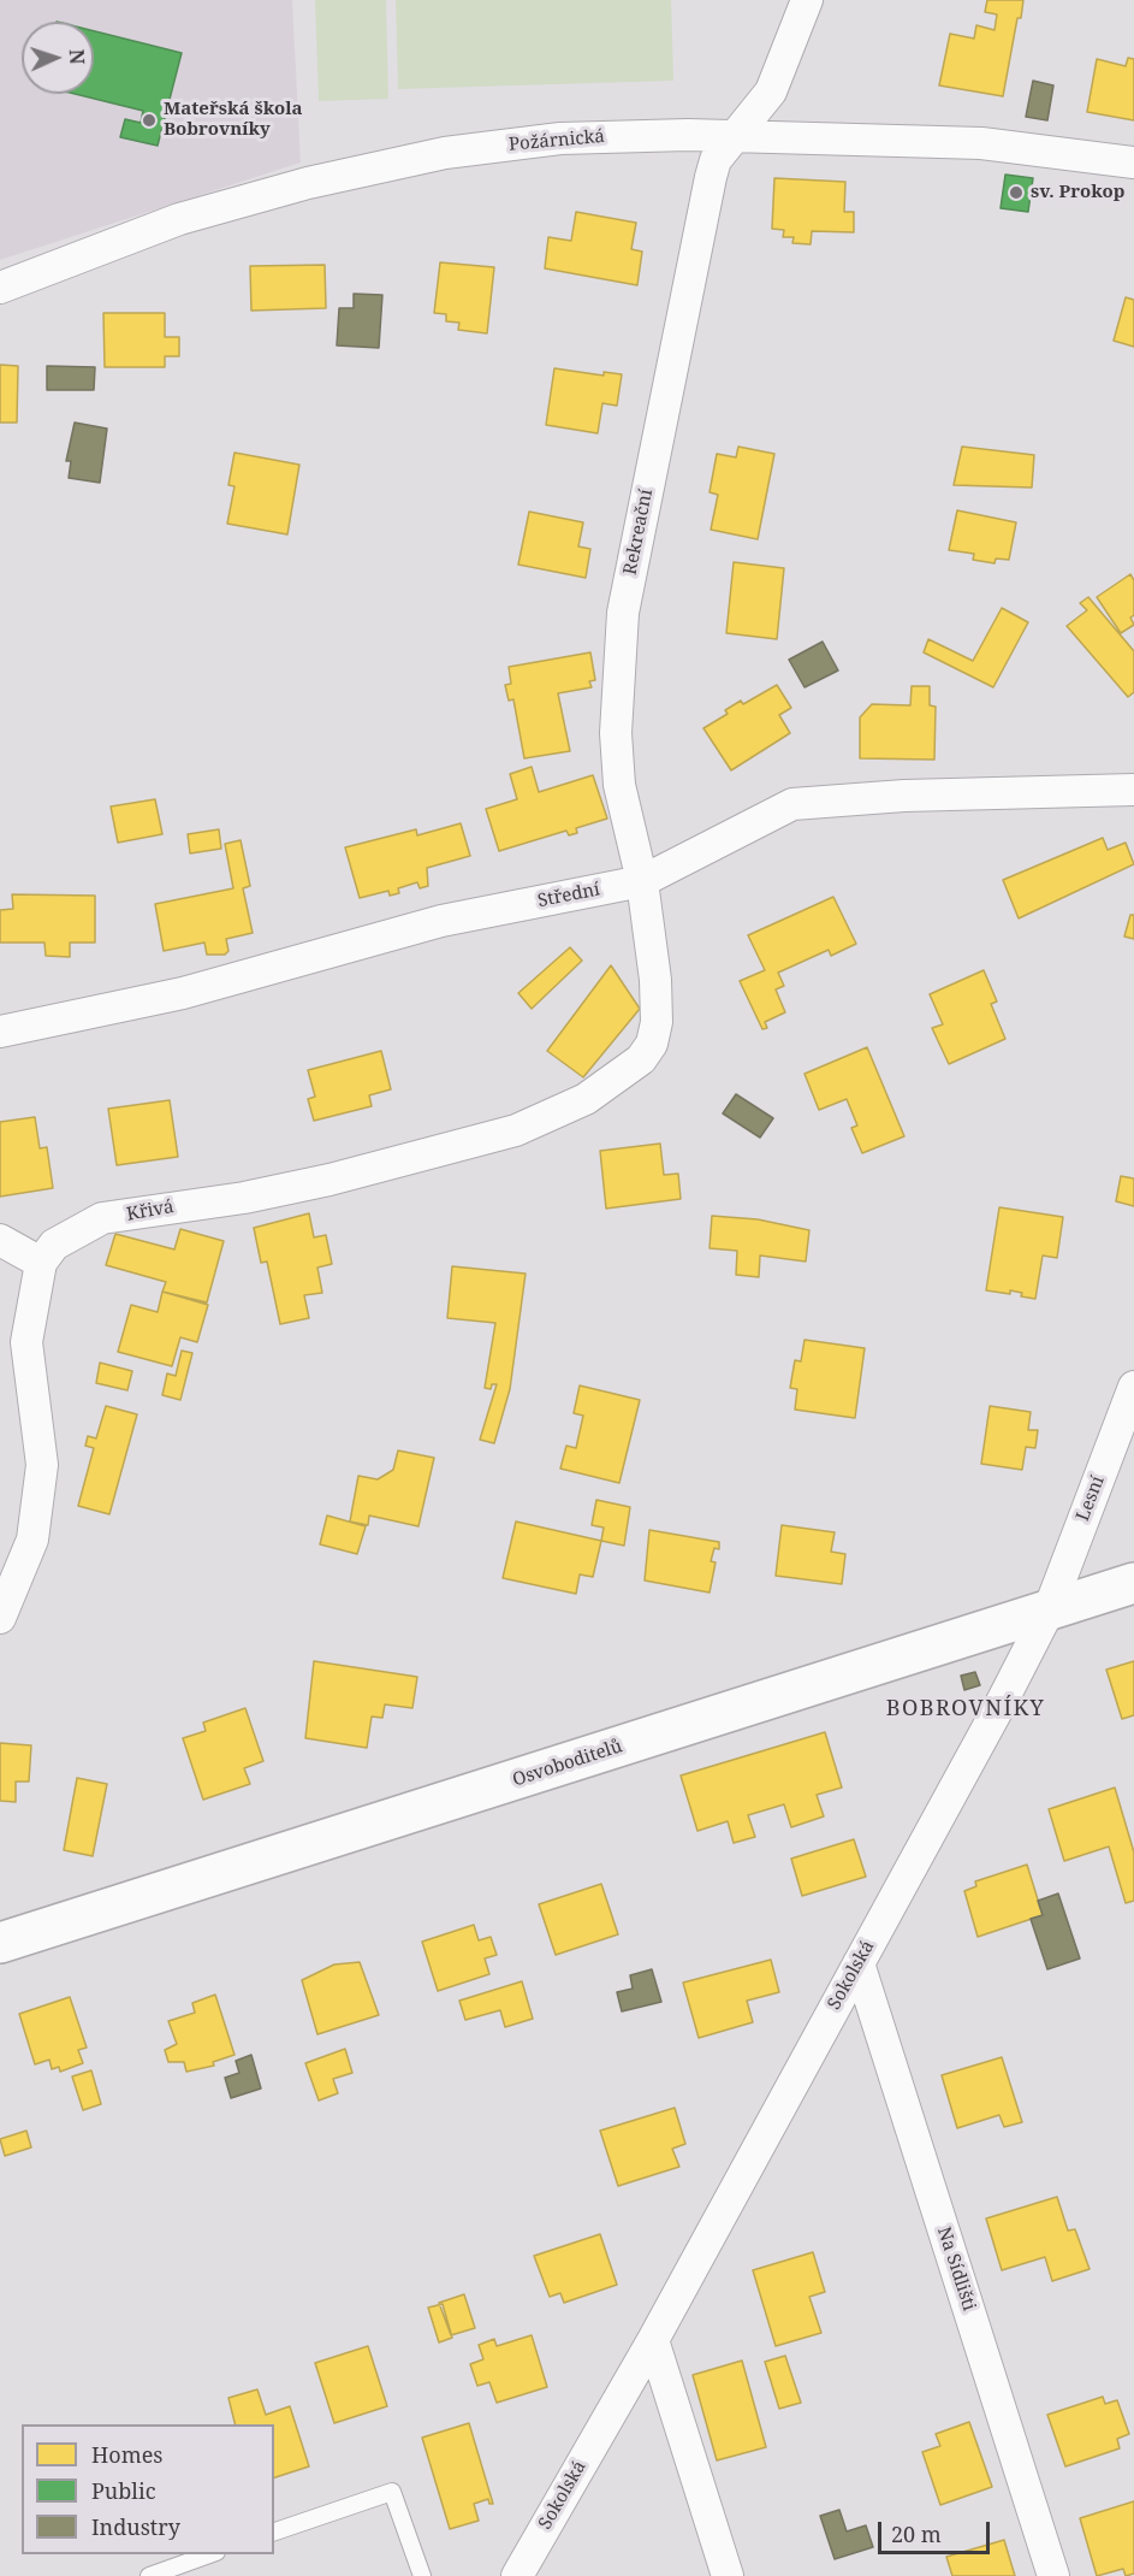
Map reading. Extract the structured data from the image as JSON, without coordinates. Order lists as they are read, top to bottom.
{
  "streets": {
    "street": [
      "Požárnická",
      "Rekreační",
      "Střední",
      "Křivá",
      "Lesní",
      "Osvoboditelů",
      "Sokolská",
      "Na Sídlišti"
    ]
  },
  "crossings": [
    ["Požárnická", "Rekreační"],
    ["Rekreační", "Střední"],
    ["Rekreační", "Křivá"],
    ["Lesní", "Osvoboditelů"],
    ["Lesní", "Sokolská"],
    ["Osvoboditelů", "Sokolská"],
    ["Sokolská", "Na Sídlišti"]
  ],
  "districts": ["BOBROVNÍKY"],
  "places": ["Mateřská škola Bobrovníky", "sv. Prokop"],
  "legend": ["Homes", "Public", "Industry"],
  "scale_bar": "20 m",
  "north": "right"
}
